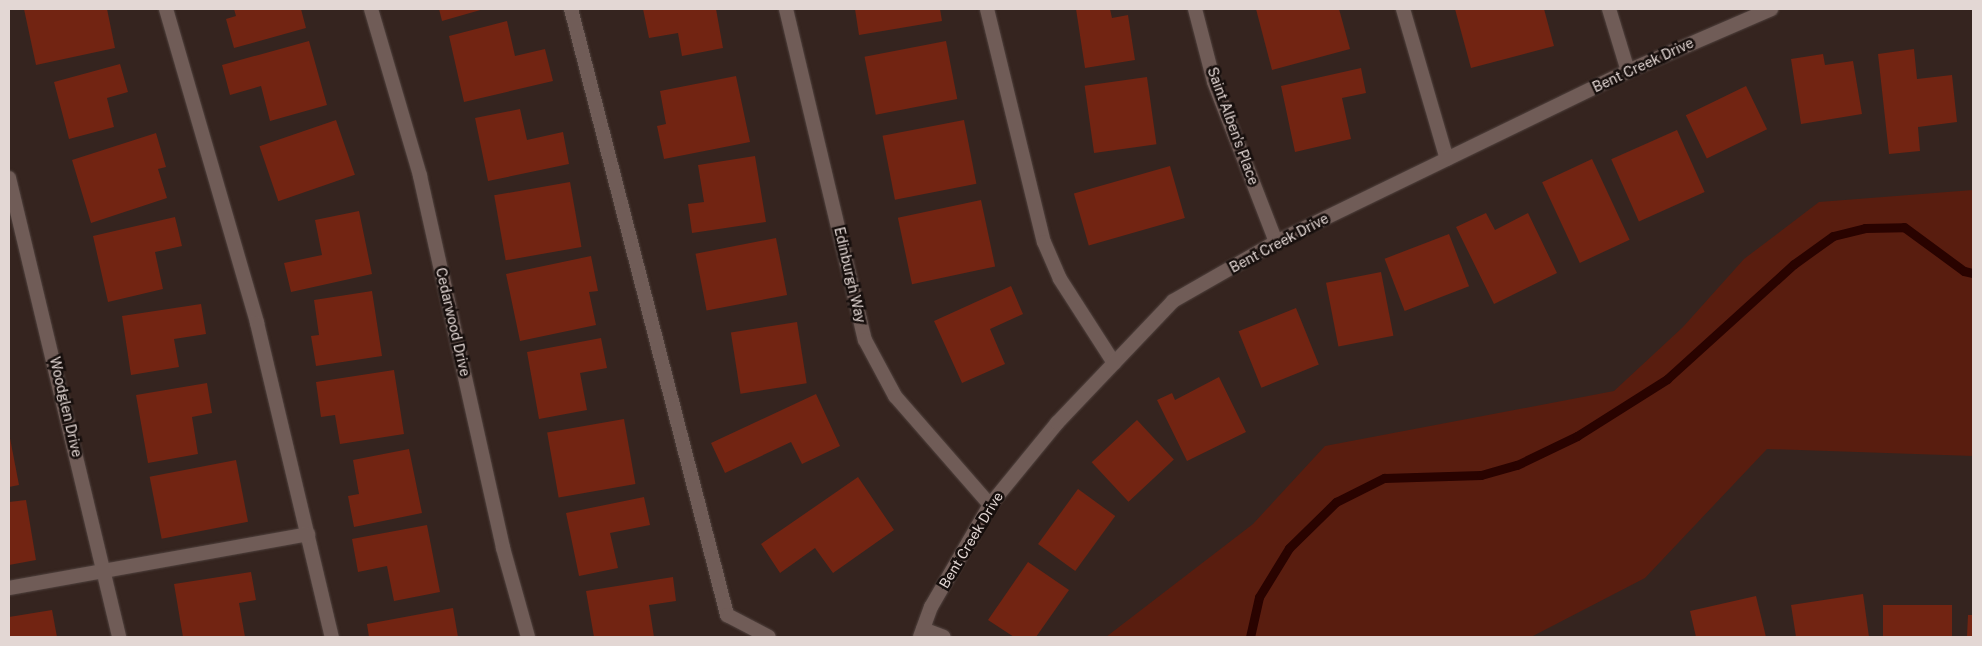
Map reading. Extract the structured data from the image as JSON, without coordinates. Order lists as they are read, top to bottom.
{
  "streets": {
    "street": [
      "Bent Creek Drive",
      "Saint Alben's Place",
      "Edinburgh Way",
      "Cedarwood Drive",
      "Woodglen Drive"
    ]
  },
  "crossings": [
    ["Bent Creek Drive", "Saint Alben's Place"],
    ["Bent Creek Drive", "Edinburgh Way"]
  ]
}
